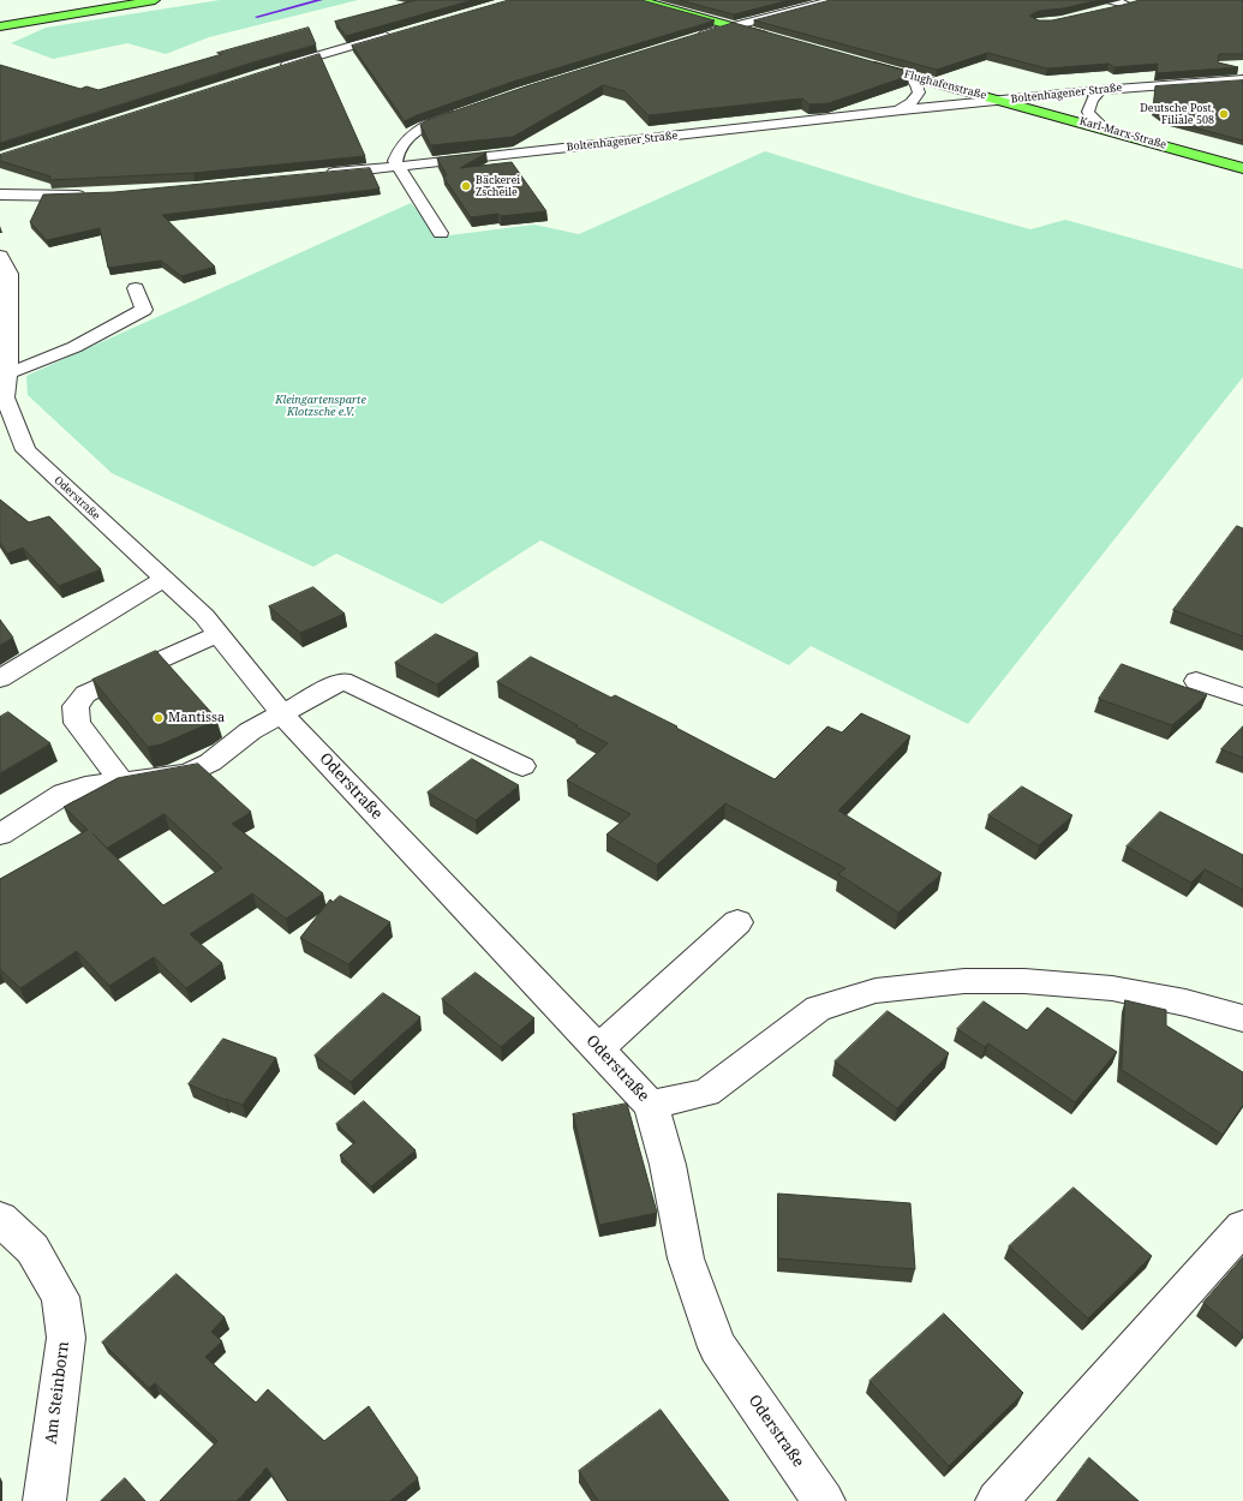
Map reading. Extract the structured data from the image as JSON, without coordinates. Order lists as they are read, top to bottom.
{
  "streets": {
    "main road": ["Flughafenstraße", "Karl-Marx-Straße"],
    "street": ["Boltenhagener Straße", "Oderstraße", "Am Steinborn"]
  },
  "crossings": [
    ["Flughafenstraße", "Boltenhagener Straße"],
    ["Flughafenstraße", "Karl-Marx-Straße"],
    ["Boltenhagener Straße", "Karl-Marx-Straße"]
  ],
  "parks": ["Kleingartensparte Klotzsche e.V."],
  "places": ["Deutsche Post, Filiale 508", "Bäckerei Zscheile", "Mantissa"]
}
